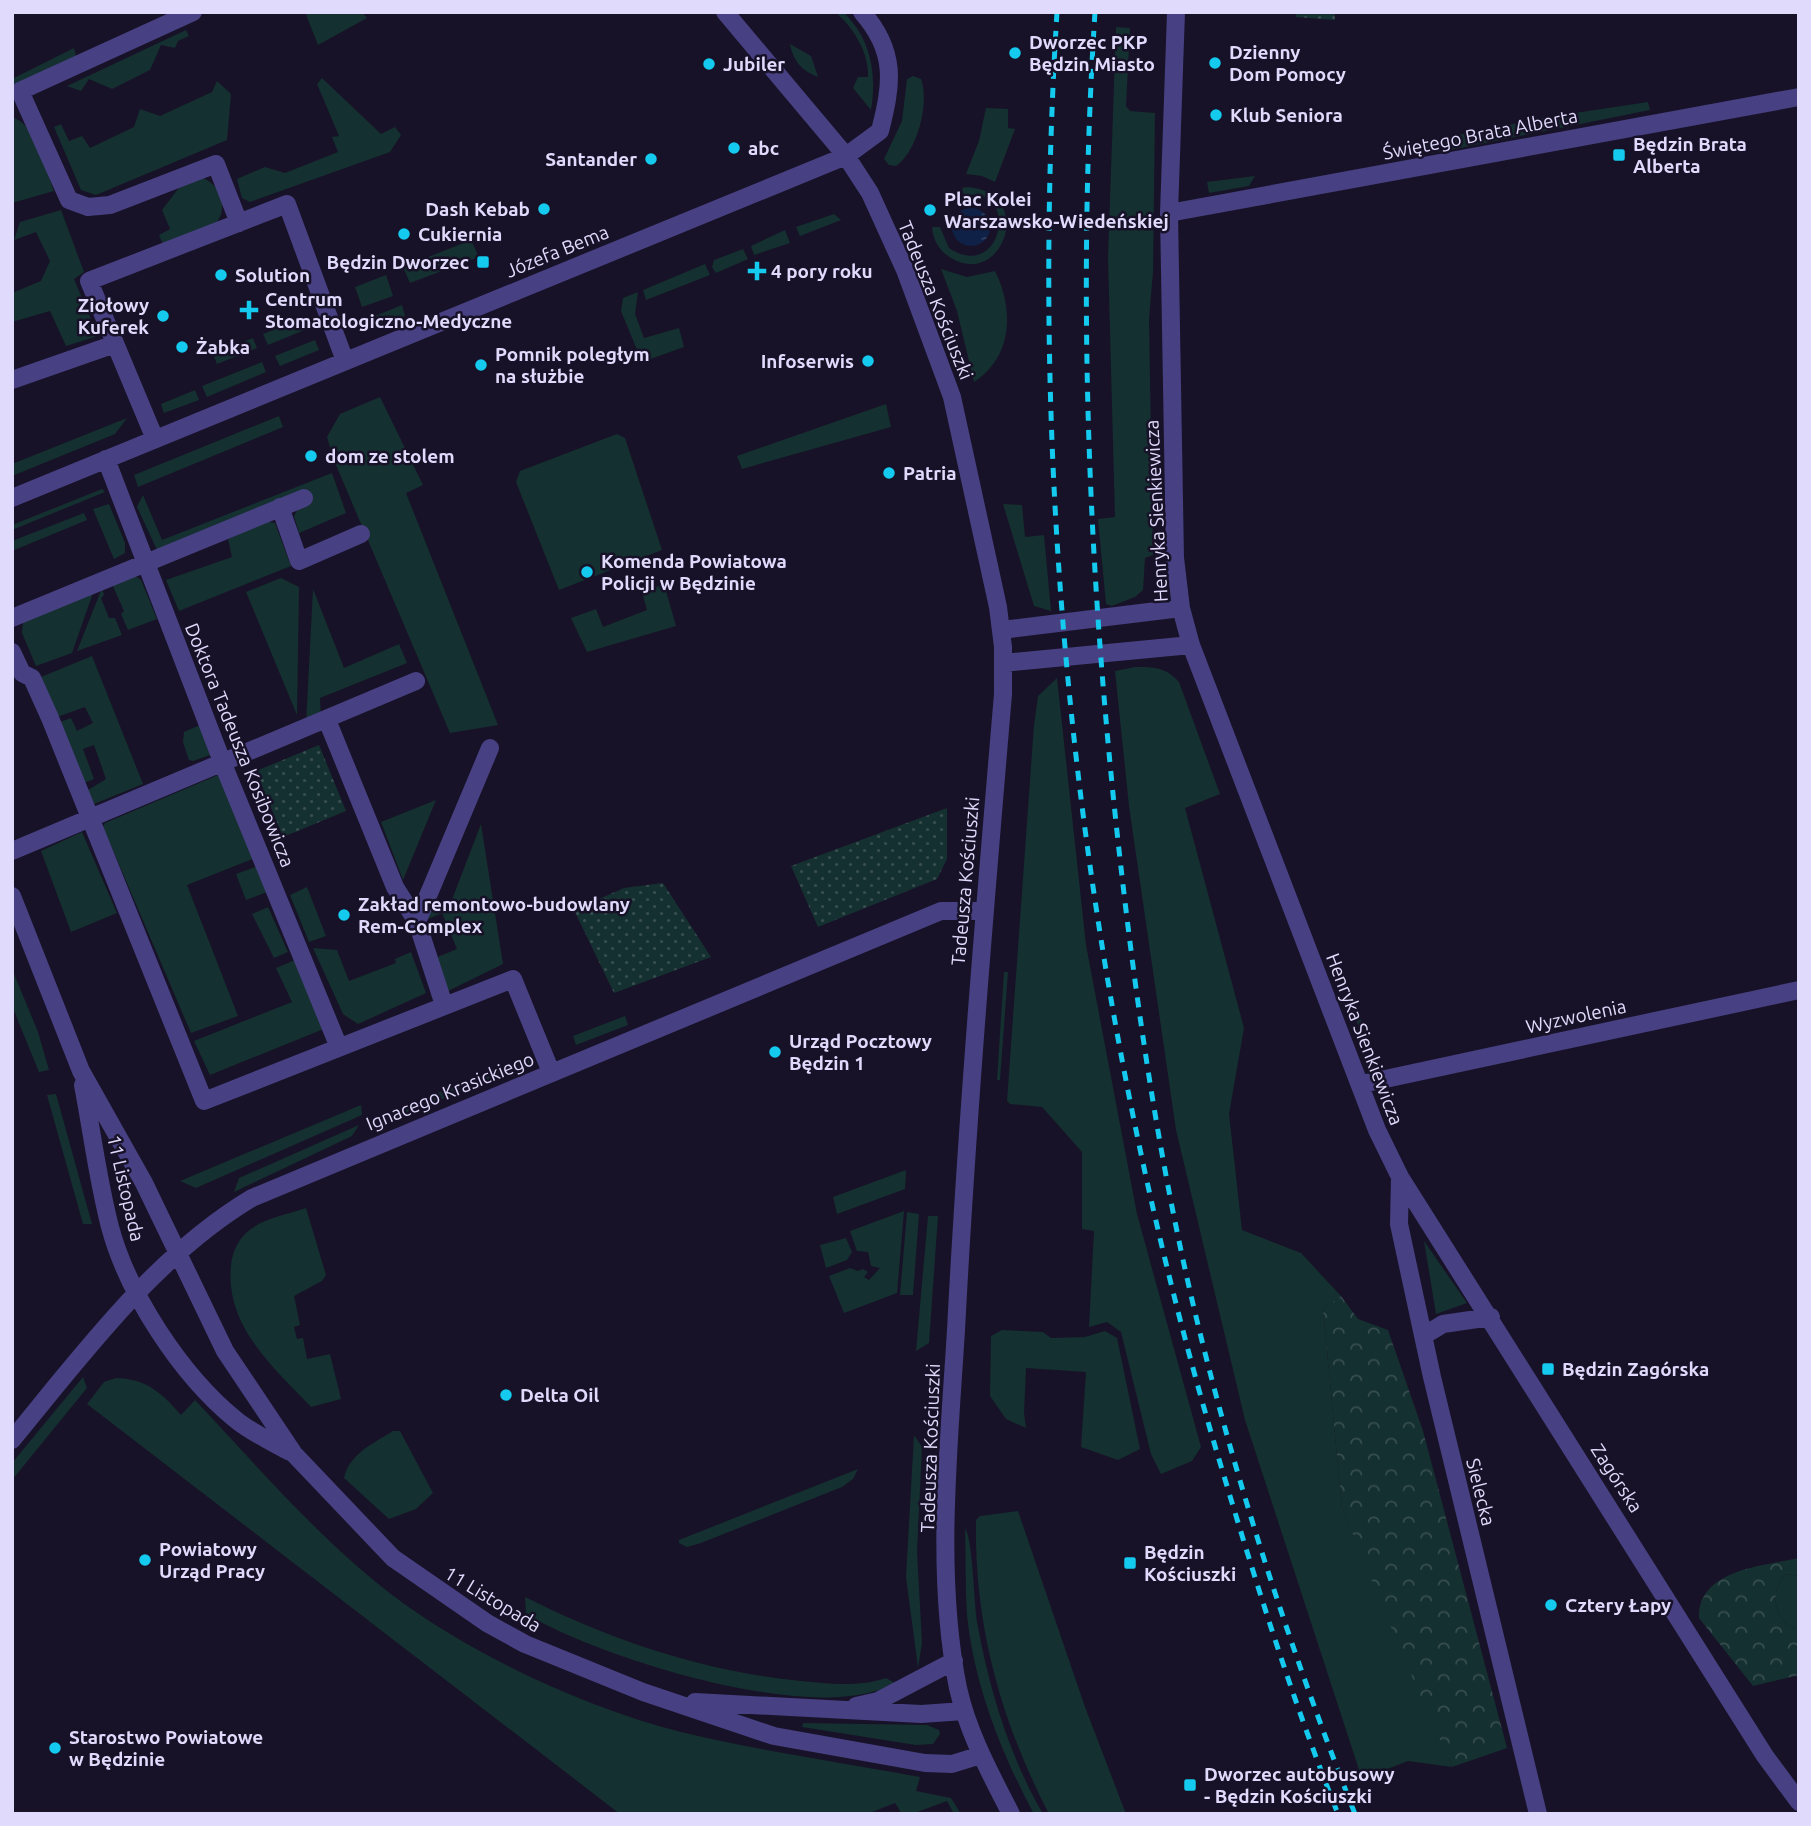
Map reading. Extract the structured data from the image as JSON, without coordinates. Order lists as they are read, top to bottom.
{
  "streets": {
    "street": [
      "Świętego Brata Alberta",
      "Józefa Bema",
      "Tadeusza Kościuszki",
      "Henryka Sienkiewicza",
      "Doktora Tadeusza Kosibowicza",
      "Wyzwolenia",
      "Ignacego Krasickiego",
      "11 Listopada",
      "Zagórska",
      "Sielecka"
    ]
  },
  "crossings": [
    ["Świętego Brata Alberta", "Henryka Sienkiewicza"],
    ["Józefa Bema", "Tadeusza Kościuszki"],
    ["Józefa Bema", "Doktora Tadeusza Kosibowicza"],
    ["Tadeusza Kościuszki", "Ignacego Krasickiego"],
    ["Tadeusza Kościuszki", "11 Listopada"],
    ["Henryka Sienkiewicza", "Wyzwolenia"],
    ["Henryka Sienkiewicza", "Zagórska"],
    ["Henryka Sienkiewicza", "Sielecka"],
    ["Ignacego Krasickiego", "11 Listopada"],
    ["Zagórska", "Sielecka"]
  ],
  "places": {
    "other": [
      "Dworzec PKP Będzin Miasto",
      "Dzienny Dom Pomocy",
      "Jubiler",
      "Klub Seniora",
      "abc",
      "Santander",
      "Dash Kebab",
      "Plac Kolei Warszawsko-Wiedeńskiej",
      "Cukiernia",
      "Solution",
      "Ziołowy Kuferek",
      "Żabka",
      "Infoserwis",
      "Pomnik poległym na służbie",
      "dom ze stolem",
      "Patria",
      "Komenda Powiatowa Policji w Będzinie",
      "Zakład remontowo-budowlany Rem-Complex",
      "Urząd Pocztowy Będzin 1",
      "Delta Oil",
      "Powiatowy Urząd Pracy",
      "Cztery Łapy",
      "Starostwo Powiatowe w Będzinie"
    ],
    "transit": [
      "Będzin Brata Alberta",
      "Będzin Dworzec",
      "Będzin Zagórska",
      "Będzin Kościuszki",
      "Dworzec autobusowy - Będzin Kościuszki"
    ],
    "health": ["4 pory roku", "Centrum Stomatologiczno-Medyczne"]
  }
}
